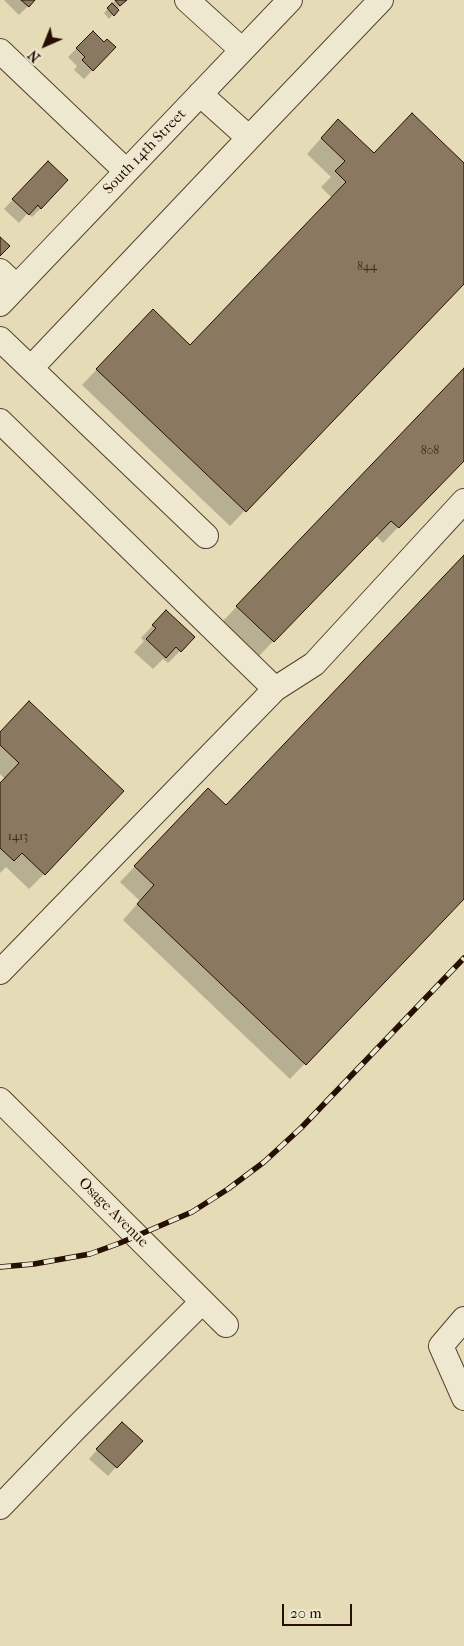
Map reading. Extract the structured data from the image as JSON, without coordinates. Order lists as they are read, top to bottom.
{
  "streets": {
    "street": ["South 14th Street", "Osage Avenue"]
  },
  "house_numbers": ["844", "808", "1413"],
  "scale_bar": "20 m",
  "north": "bottom left"
}
